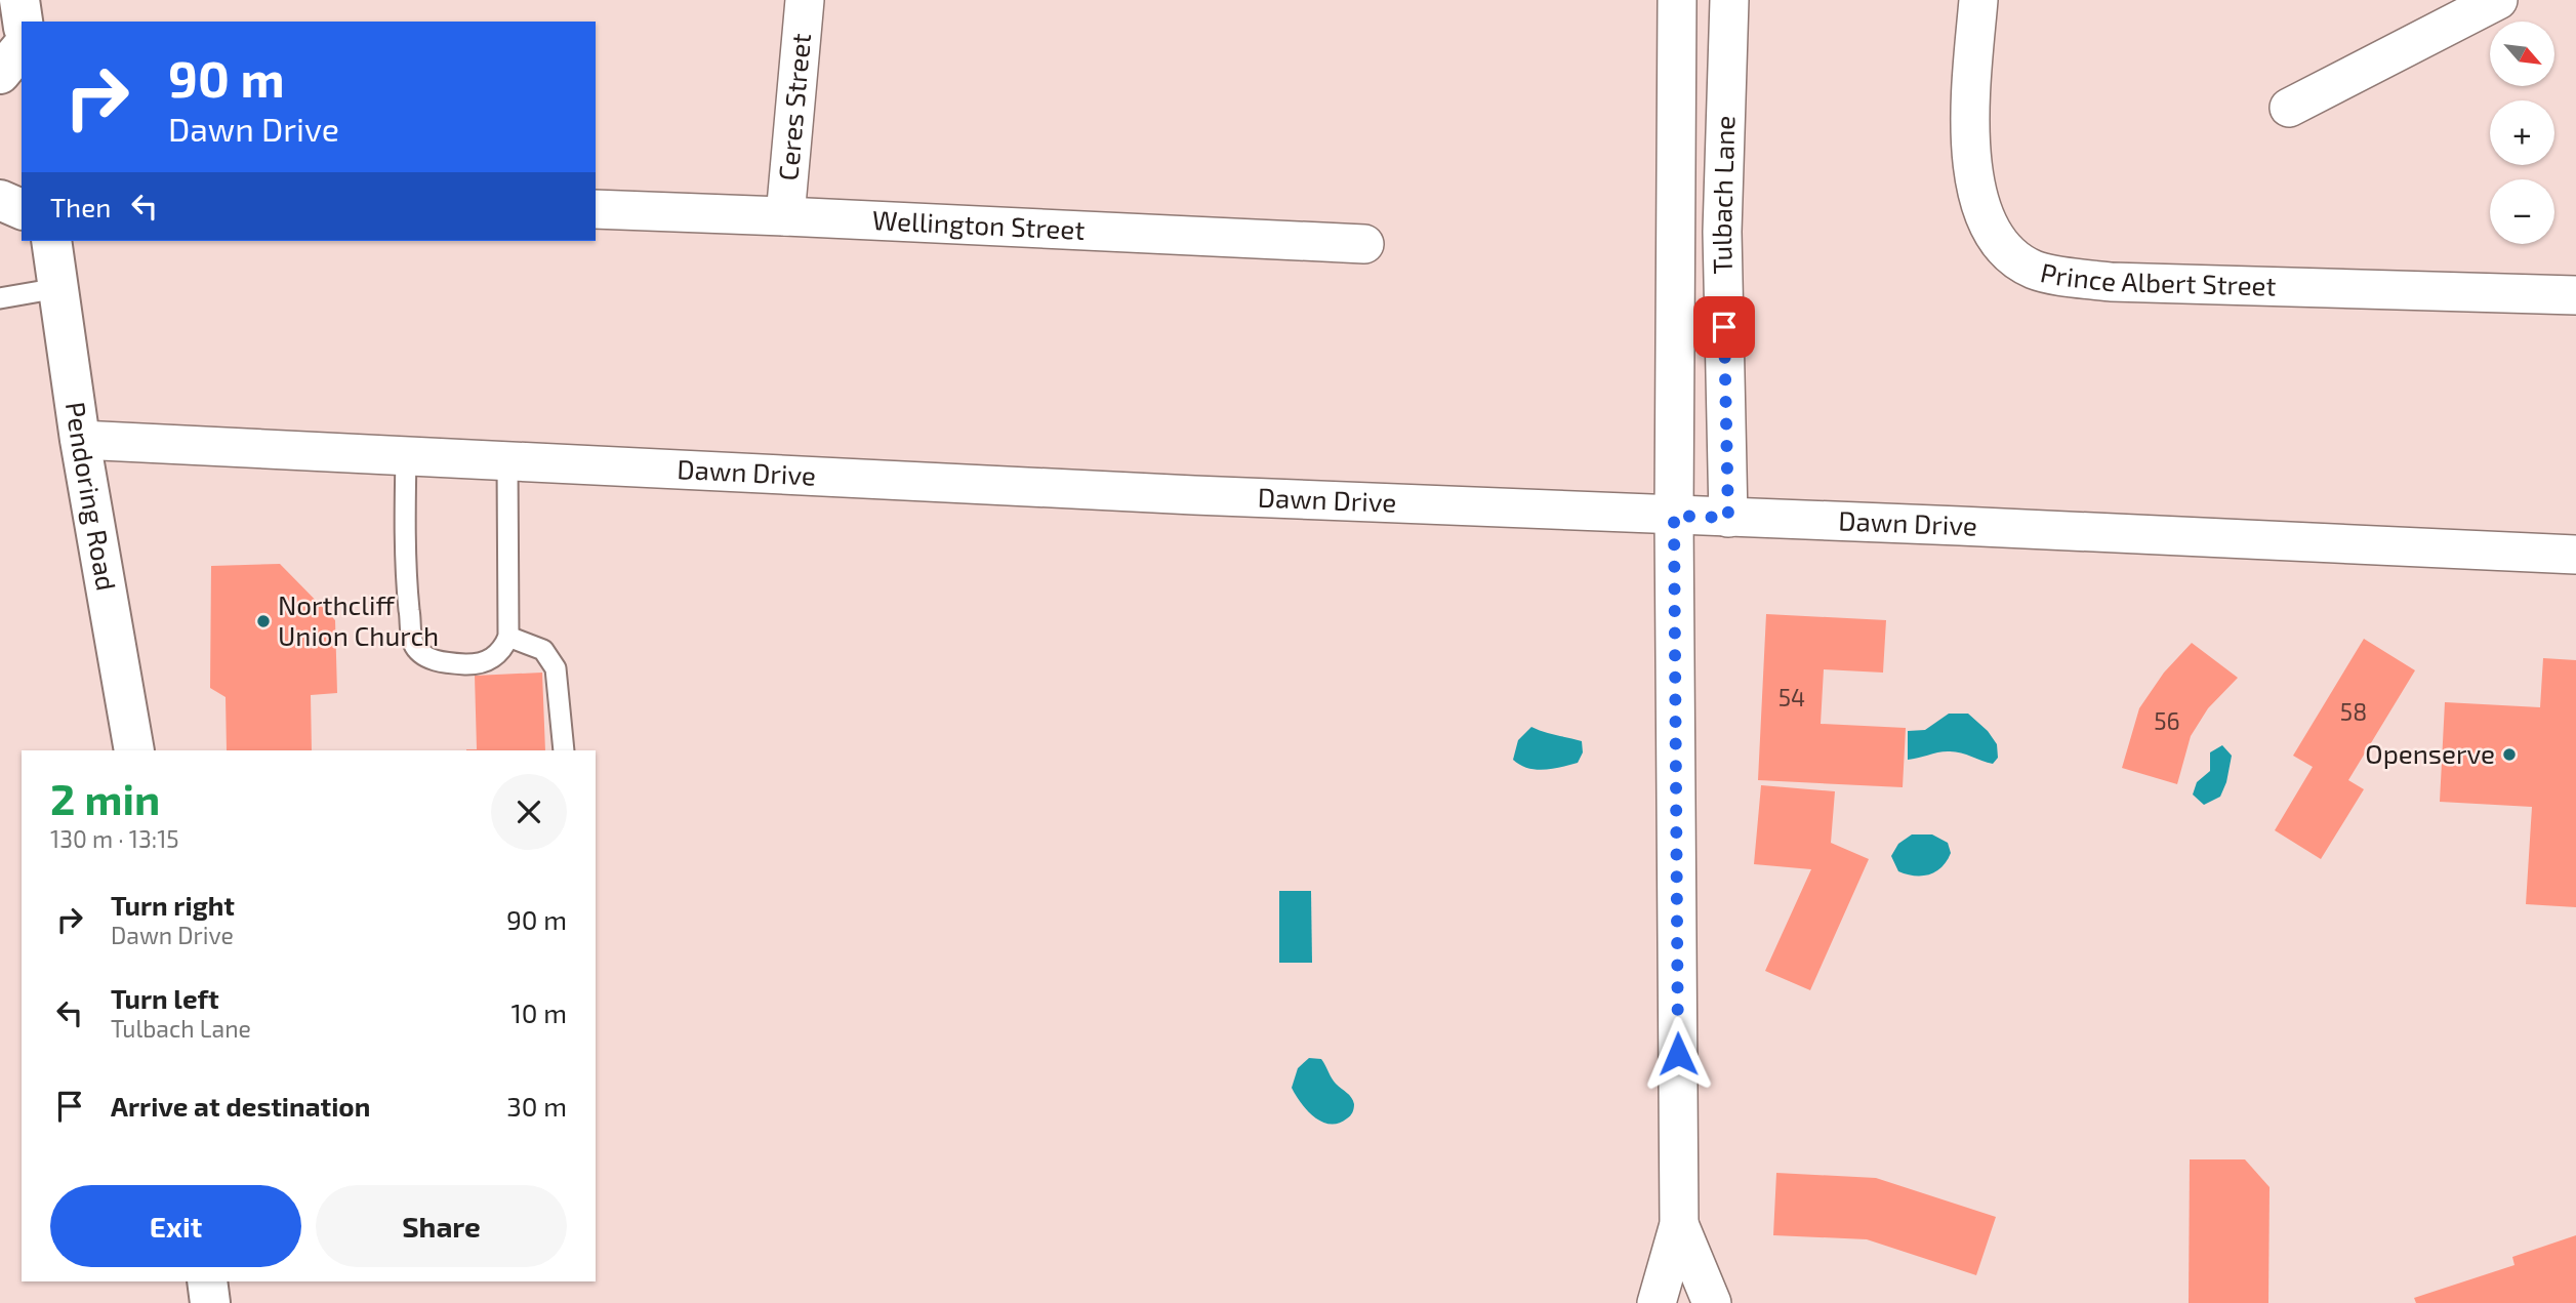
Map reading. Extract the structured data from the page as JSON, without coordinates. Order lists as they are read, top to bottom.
{
  "streets": {
    "main road": ["Pendoring Road"],
    "street": [
      "Ceres Street",
      "Tulbach Lane",
      "Wellington Street",
      "Prince Albert Street",
      "Dawn Drive"
    ]
  },
  "crossings": [
    ["Ceres Street", "Wellington Street"],
    ["Tulbach Lane", "Dawn Drive"],
    ["Dawn Drive", "Pendoring Road"]
  ],
  "places": ["Northcliff Union Church", "Openserve"],
  "house_numbers": ["54", "58", "56"],
  "north": "bottom right",
  "page": {
    "map_buttons": ["+", "−"],
    "turn": ["90 m", "Dawn Drive"],
    "then": "Then",
    "heading": ["2 min", "130 m · 13:15"],
    "list": [
      {
        "name": "Turn right",
        "note": "Dawn Drive",
        "value": "90 m"
      },
      {
        "name": "Turn left",
        "note": "Tulbach Lane",
        "value": "10 m"
      },
      {
        "name": "Arrive at destination",
        "value": "30 m"
      }
    ],
    "buttons": ["Exit", "Share"]
  }
}
